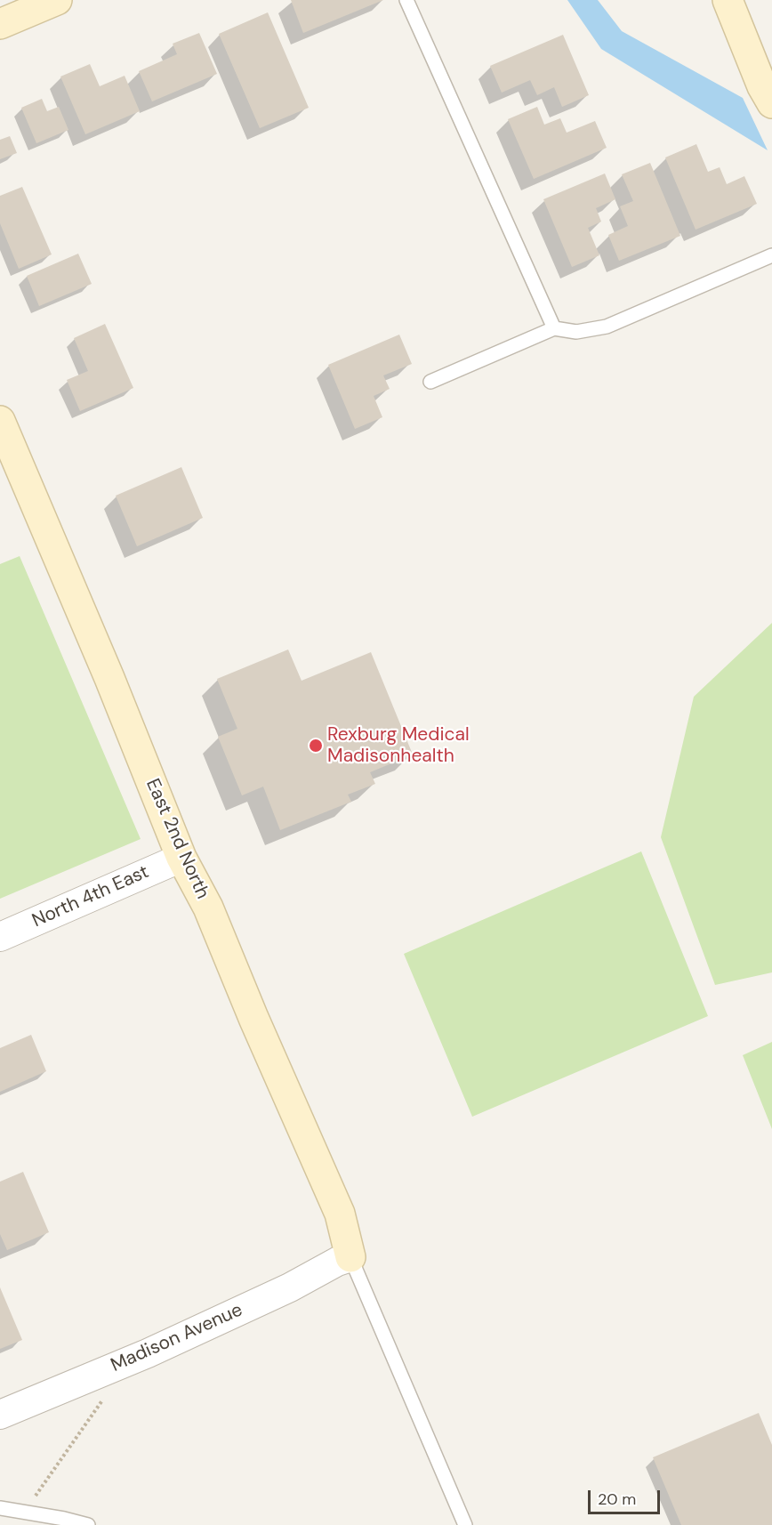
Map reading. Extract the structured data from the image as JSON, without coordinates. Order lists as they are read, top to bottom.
{
  "streets": {
    "street": ["East 2nd North", "North 4th East", "Madison Avenue"]
  },
  "crossings": [
    ["East 2nd North", "North 4th East"],
    ["East 2nd North", "Madison Avenue"]
  ],
  "places": ["Rexburg Medical Madisonhealth"],
  "scale_bar": "20 m"
}
